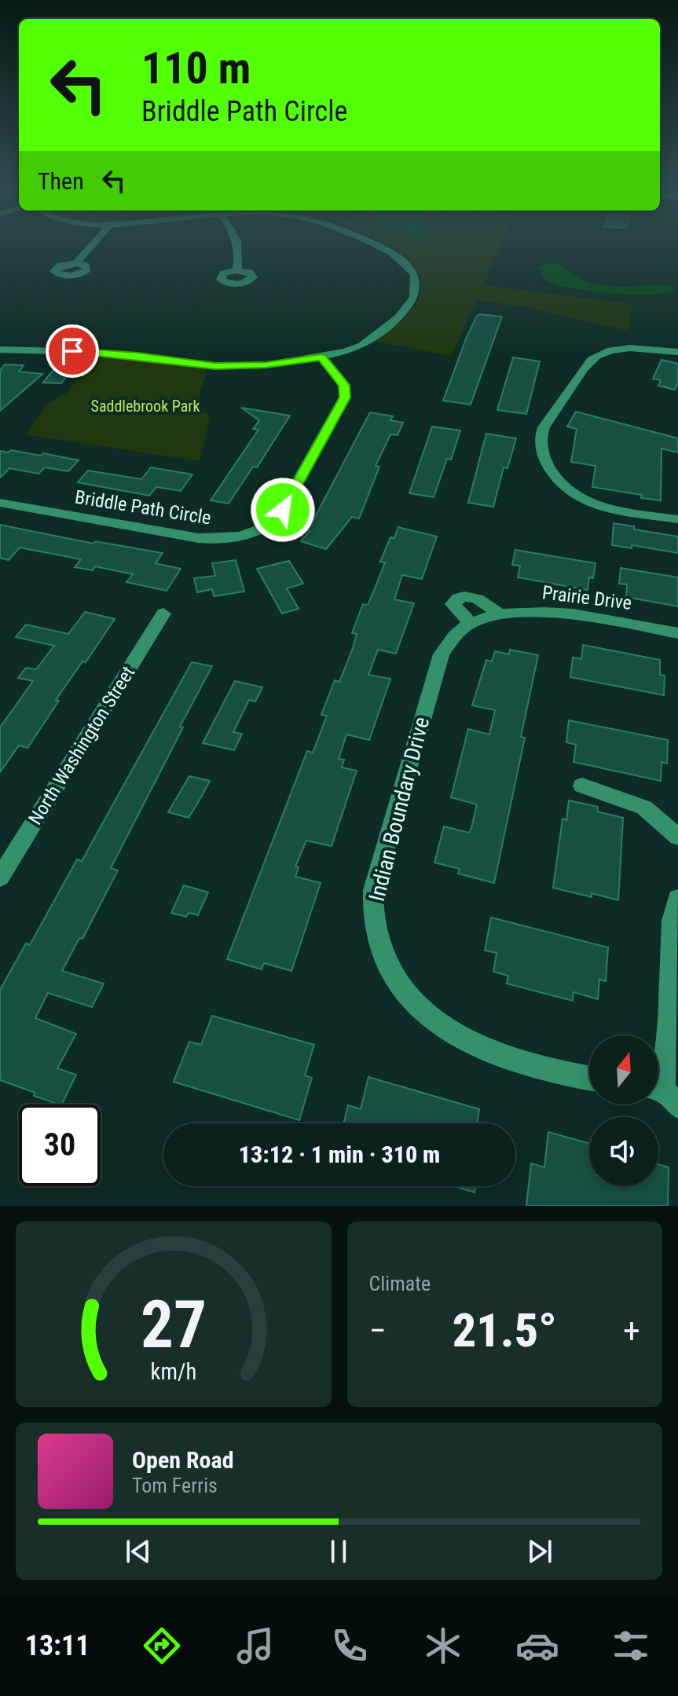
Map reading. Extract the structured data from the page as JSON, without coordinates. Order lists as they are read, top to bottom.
{
  "streets": {
    "street": [
      "Briddle Path Circle",
      "Prairie Drive",
      "North Washington Street",
      "Indian Boundary Drive"
    ]
  },
  "crossings": [
    ["Prairie Drive", "Indian Boundary Drive"]
  ],
  "parks": ["Saddlebrook Park"],
  "north": "top",
  "page": {
    "turn": ["110 m", "Briddle Path Circle"],
    "then": "Then",
    "limit": "30",
    "trip": "13:12 · 1 min · 310 m",
    "tile": "Climate",
    "heat": ["−", "21.5°", "+"],
    "song": ["Open Road", "Tom Ferris"],
    "tabs": "13:11",
    "gauge": ["27", "km/h"]
  }
}
